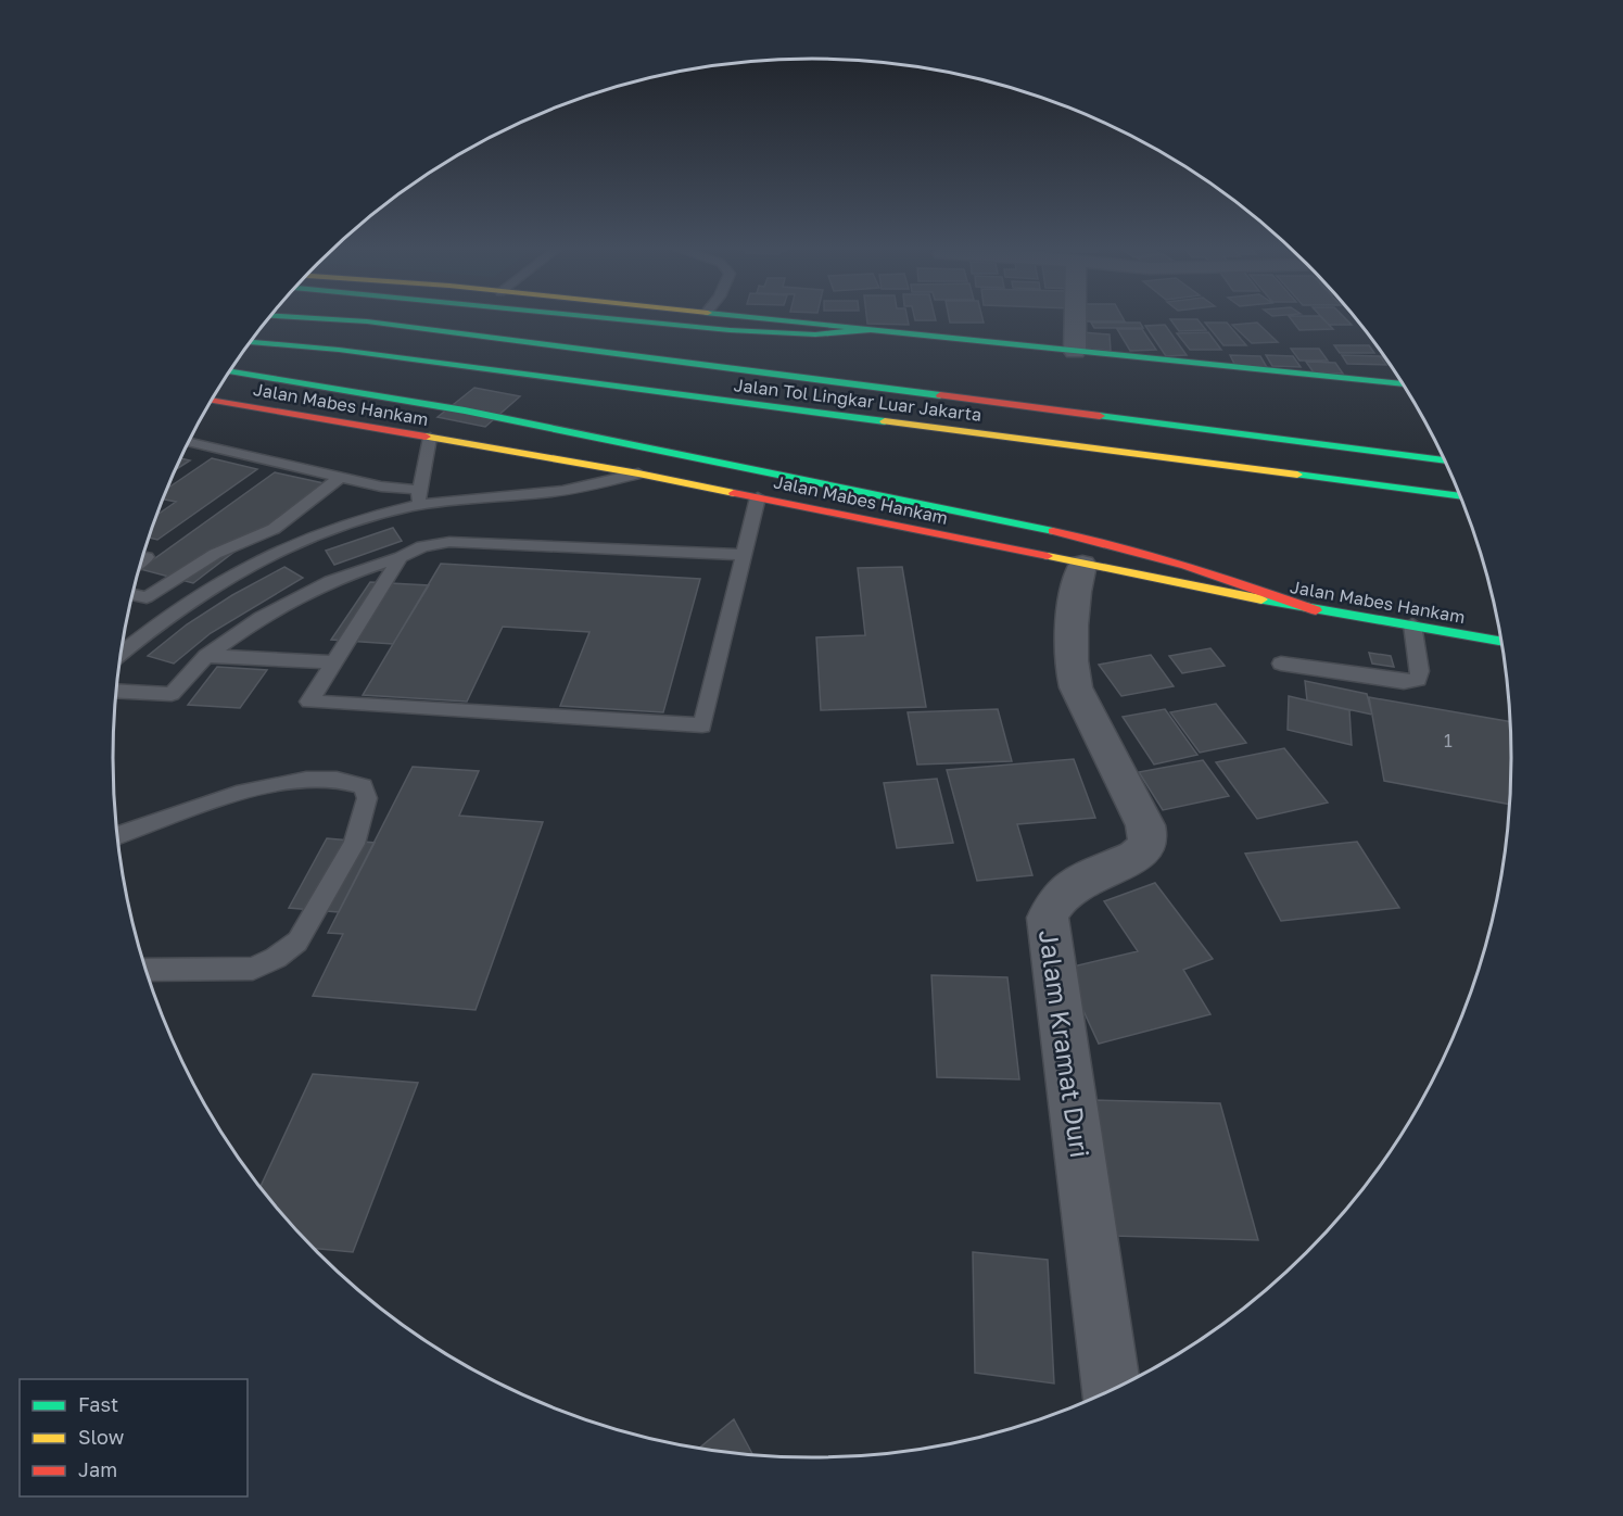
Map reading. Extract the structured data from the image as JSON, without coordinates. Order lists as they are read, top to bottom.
{
  "streets": {
    "main road": ["Jalan Tol Lingkar Luar Jakarta", "Jalan Mabes Hankam"],
    "street": ["Jalam Kramat Duri"]
  },
  "crossings": [
    ["Jalan Mabes Hankam", "Jalam Kramat Duri"]
  ],
  "house_numbers": ["1"],
  "legend": ["Fast", "Slow", "Jam"]
}
